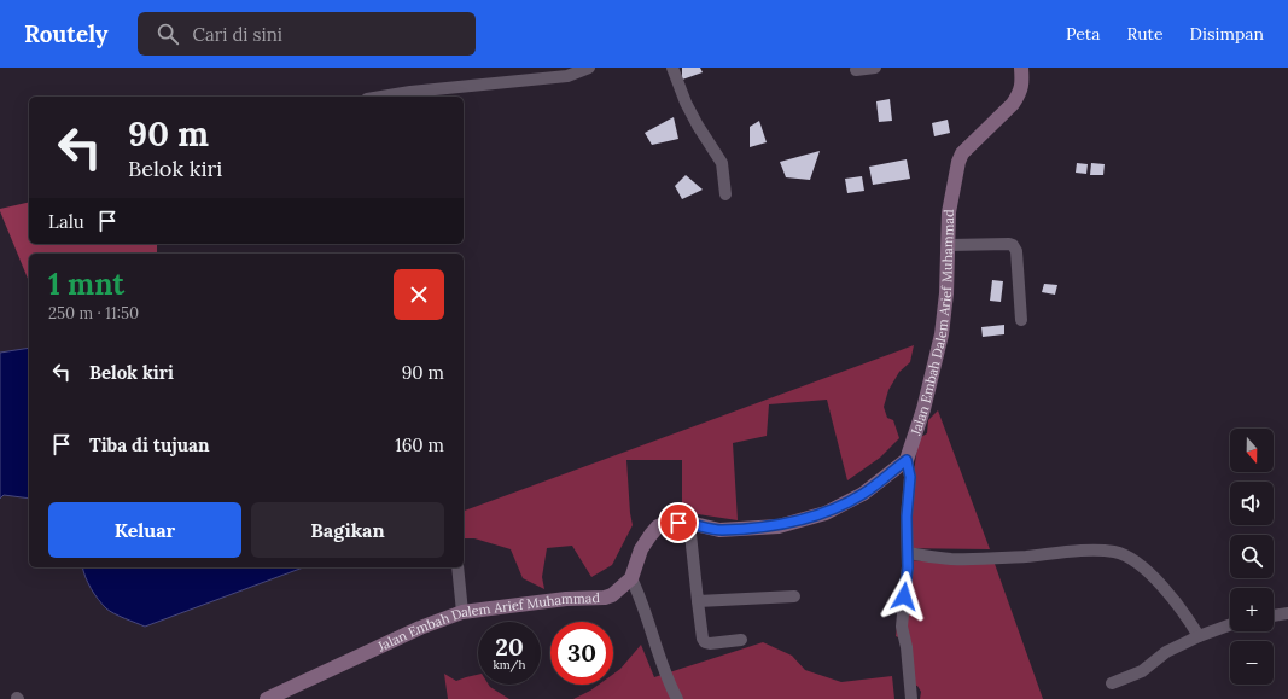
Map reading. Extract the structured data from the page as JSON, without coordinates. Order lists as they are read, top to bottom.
{
  "streets": {
    "street": ["Jalan Embah Dalem Arief Muhammad"]
  },
  "north": "bottom",
  "page": {
    "header": "Routely",
    "search": "Cari di sini",
    "nav": ["Peta", "Rute", "Disimpan"],
    "turn": ["90 m", "Belok kiri"],
    "then": "Lalu",
    "heading": ["1 mnt", "250 m · 11:50"],
    "list": [
      {
        "name": "Belok kiri",
        "value": "90 m"
      },
      {
        "name": "Tiba di tujuan",
        "value": "160 m"
      }
    ],
    "map_buttons": ["+", "−"],
    "buttons": ["Keluar", "Bagikan"],
    "speed": "20 km/h",
    "limit": "30"
  }
}
